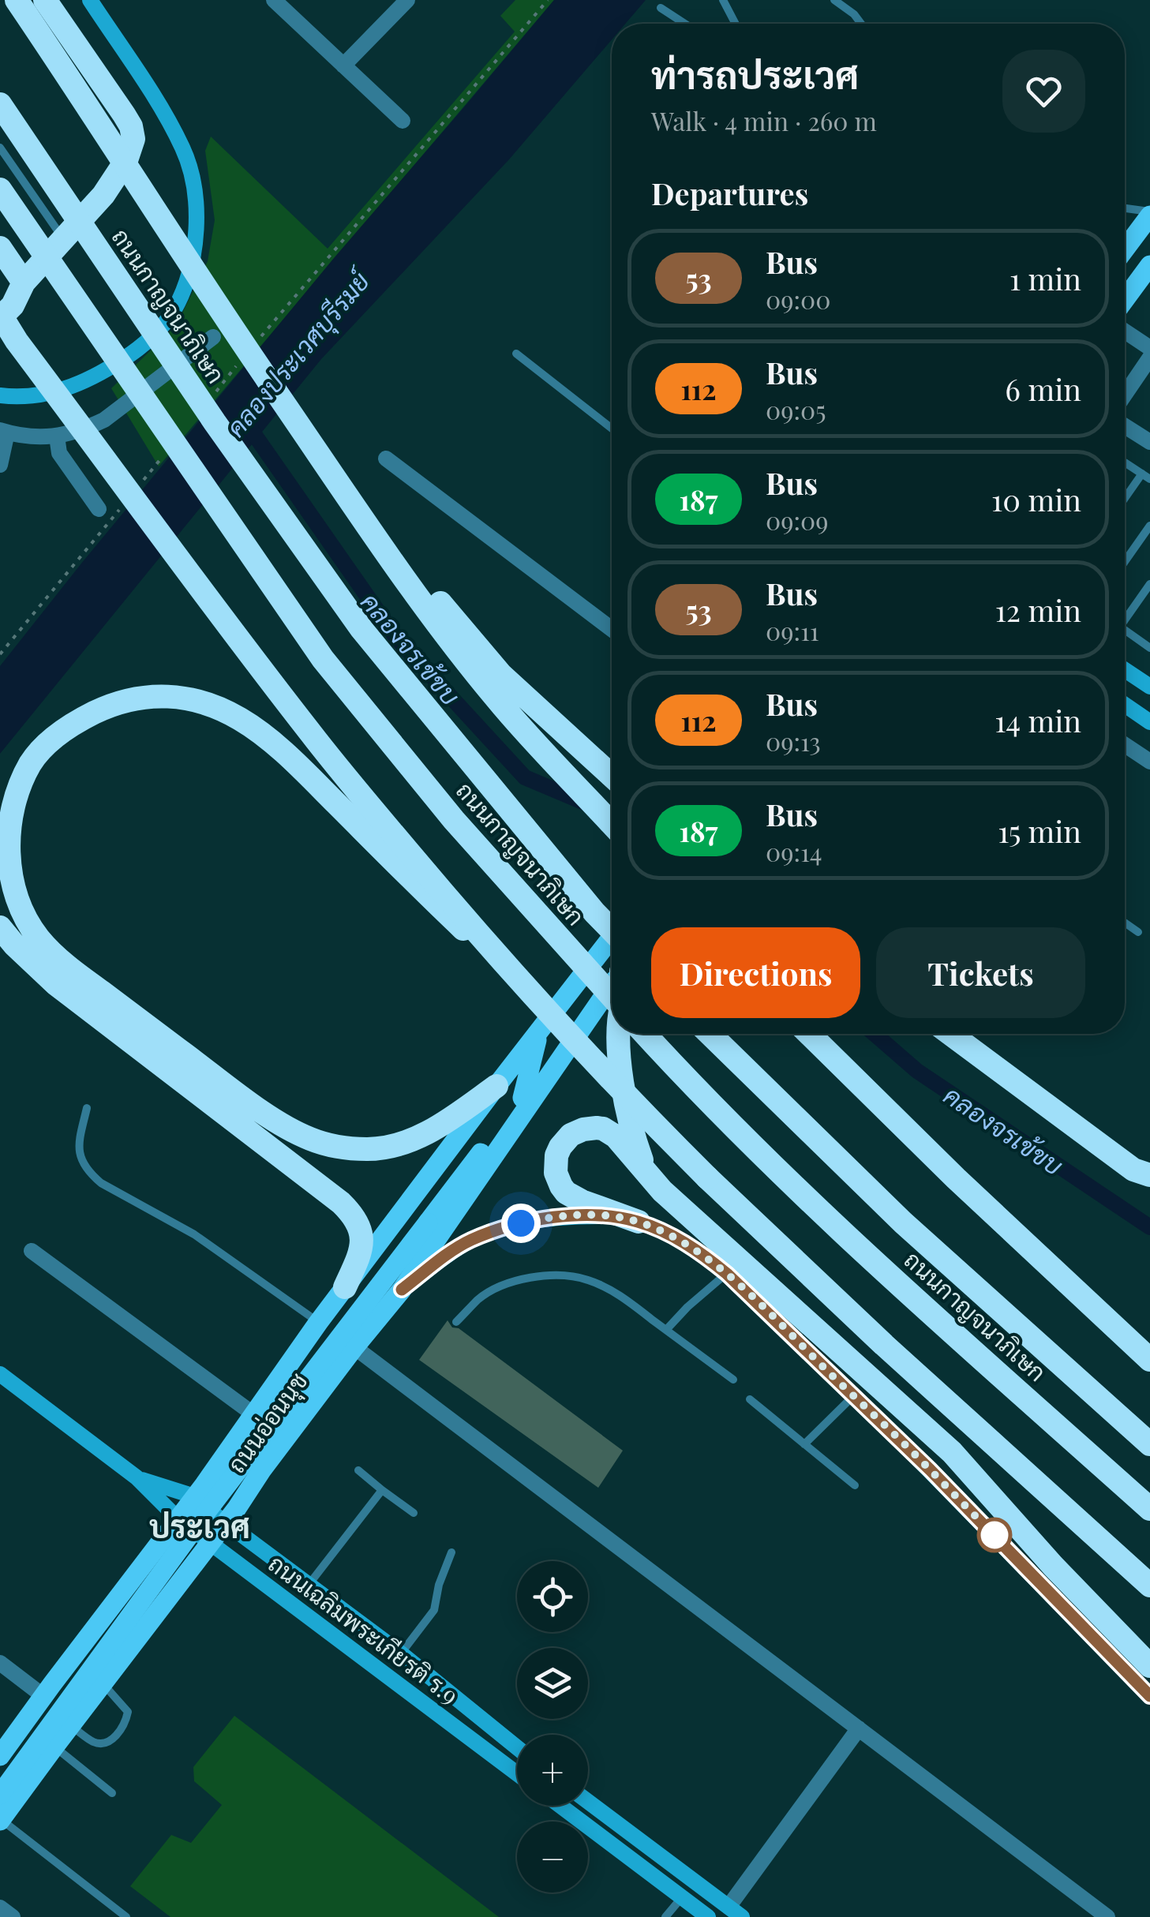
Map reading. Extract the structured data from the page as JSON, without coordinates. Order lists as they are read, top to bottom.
{
  "streets": {
    "highway": ["ถนนกาญจนาภิเษก"],
    "main road": ["ถนนอ่อนนุช", "ถนนเฉลิมพระเกียรติ ร.9"]
  },
  "crossings": [
    ["ถนนอ่อนนุช", "ถนนเฉลิมพระเกียรติ ร.9"]
  ],
  "districts": ["ประเวศ"],
  "water": ["คลองประเวศบุรีรมย์", "คลองจรเข้ขบ"],
  "lines": ["bus line 53"],
  "page": {
    "heading": [
      ["ท่ารถประเวศ", "Walk · 4 min · 260 m"],
      "Departures"
    ],
    "list": [
      {
        "mark": "53",
        "name": "Bus",
        "note": "09:00",
        "value": "1 min"
      },
      {
        "mark": "112",
        "name": "Bus",
        "note": "09:05",
        "value": "6 min"
      },
      {
        "mark": "187",
        "name": "Bus",
        "note": "09:09",
        "value": "10 min"
      },
      {
        "mark": "53",
        "name": "Bus",
        "note": "09:11",
        "value": "12 min"
      },
      {
        "mark": "112",
        "name": "Bus",
        "note": "09:13",
        "value": "14 min"
      },
      {
        "mark": "187",
        "name": "Bus",
        "note": "09:14",
        "value": "15 min"
      }
    ],
    "buttons": ["Directions", "Tickets"],
    "map_buttons": ["+", "−"]
  }
}
